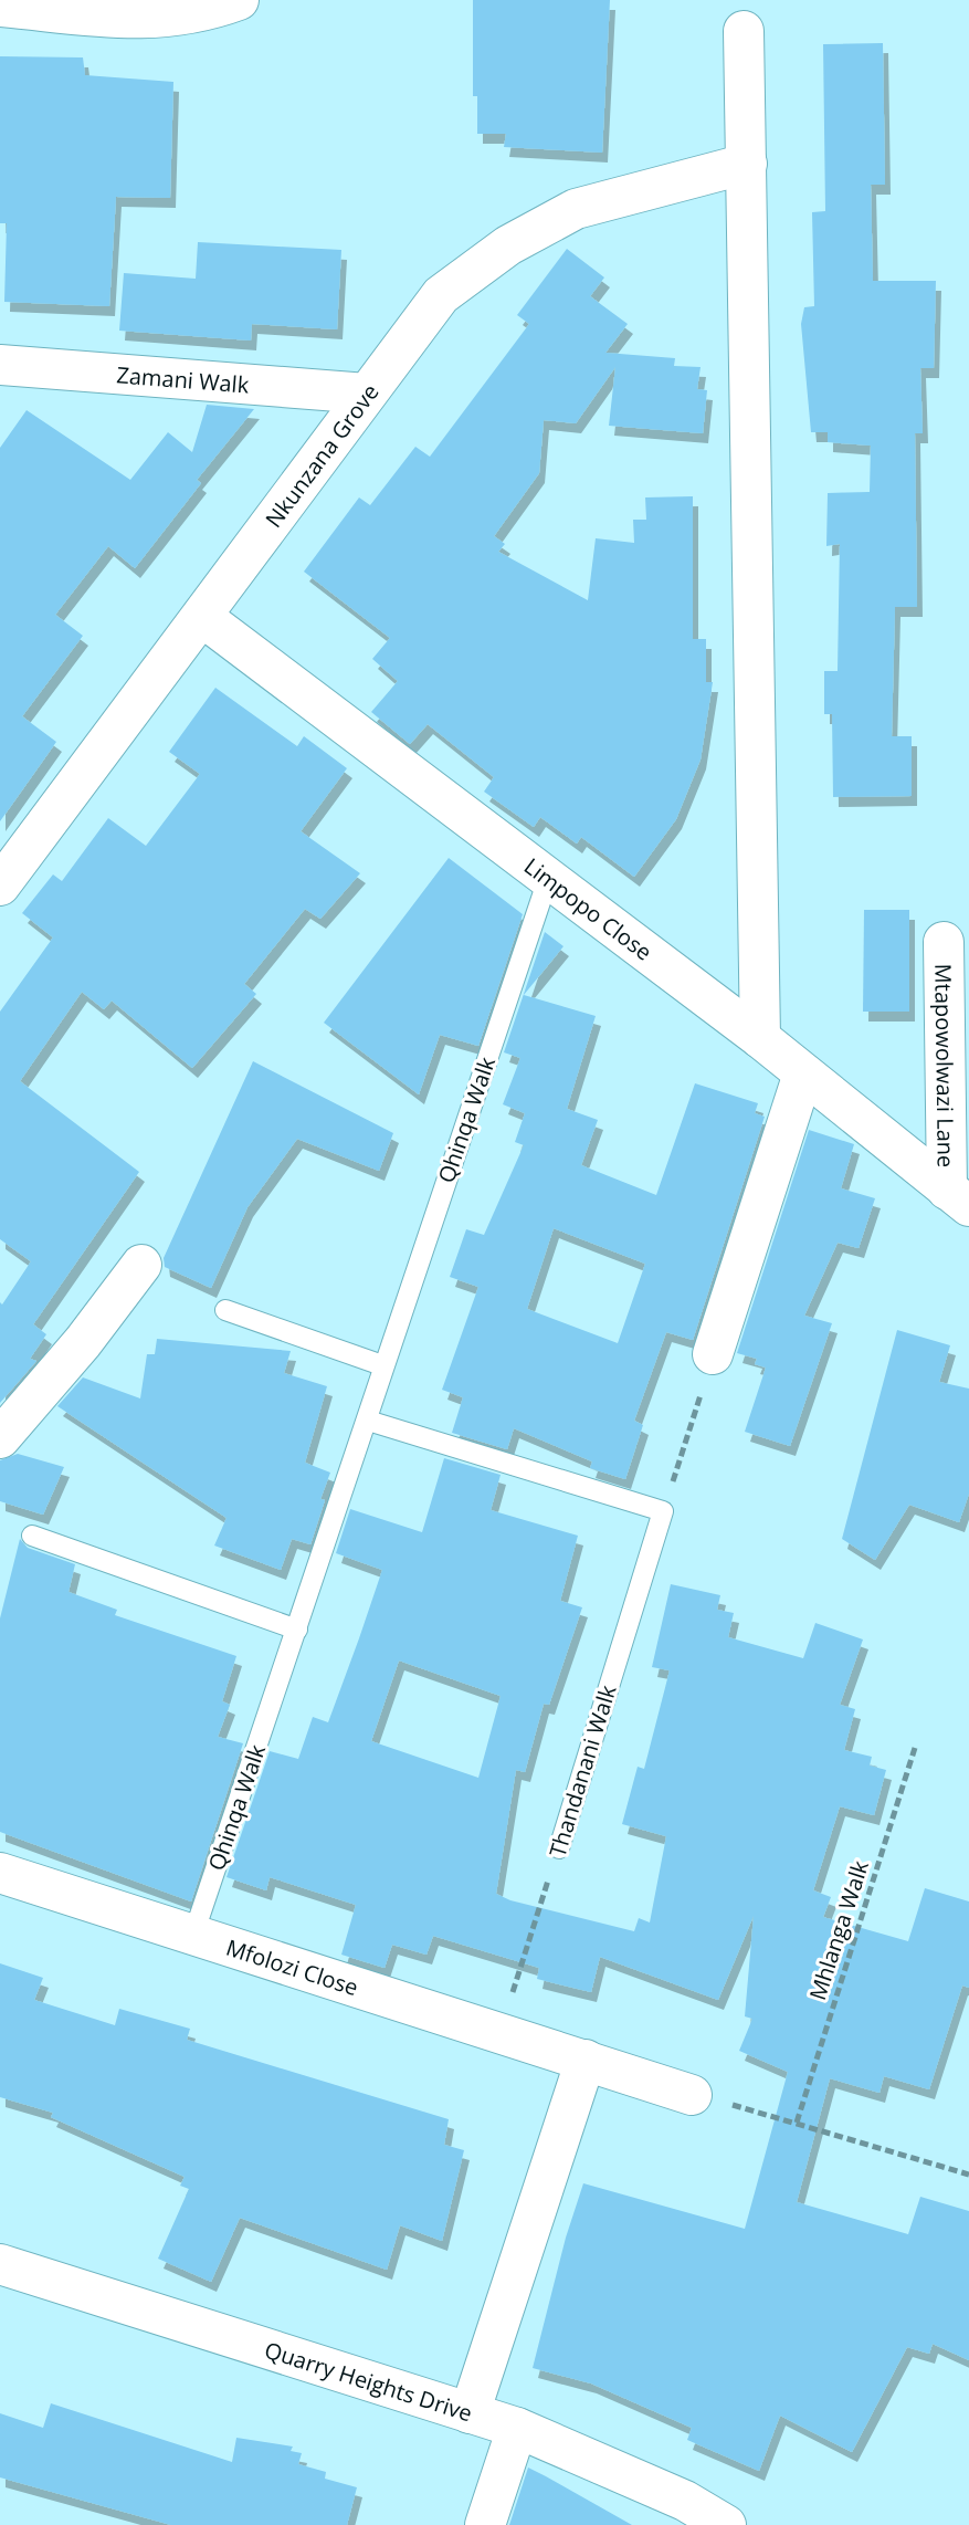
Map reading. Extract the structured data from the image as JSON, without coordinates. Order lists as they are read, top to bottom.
{
  "streets": {
    "street": [
      "Zamani Walk",
      "Nkunzana Grove",
      "Limpopo Close",
      "Mtapowolwazi Lane",
      "Mfolozi Close",
      "Quarry Heights Drive"
    ],
    "lane": ["Qhinqa Walk", "Thandanani Walk"],
    "path": ["Mhlanga Walk"]
  },
  "crossings": [
    ["Zamani Walk", "Nkunzana Grove"],
    ["Nkunzana Grove", "Limpopo Close"],
    ["Limpopo Close", "Mtapowolwazi Lane"],
    ["Limpopo Close", "Qhinqa Walk"],
    ["Qhinqa Walk", "Mfolozi Close"],
    ["Thandanani Walk", "Mfolozi Close"]
  ]
}
